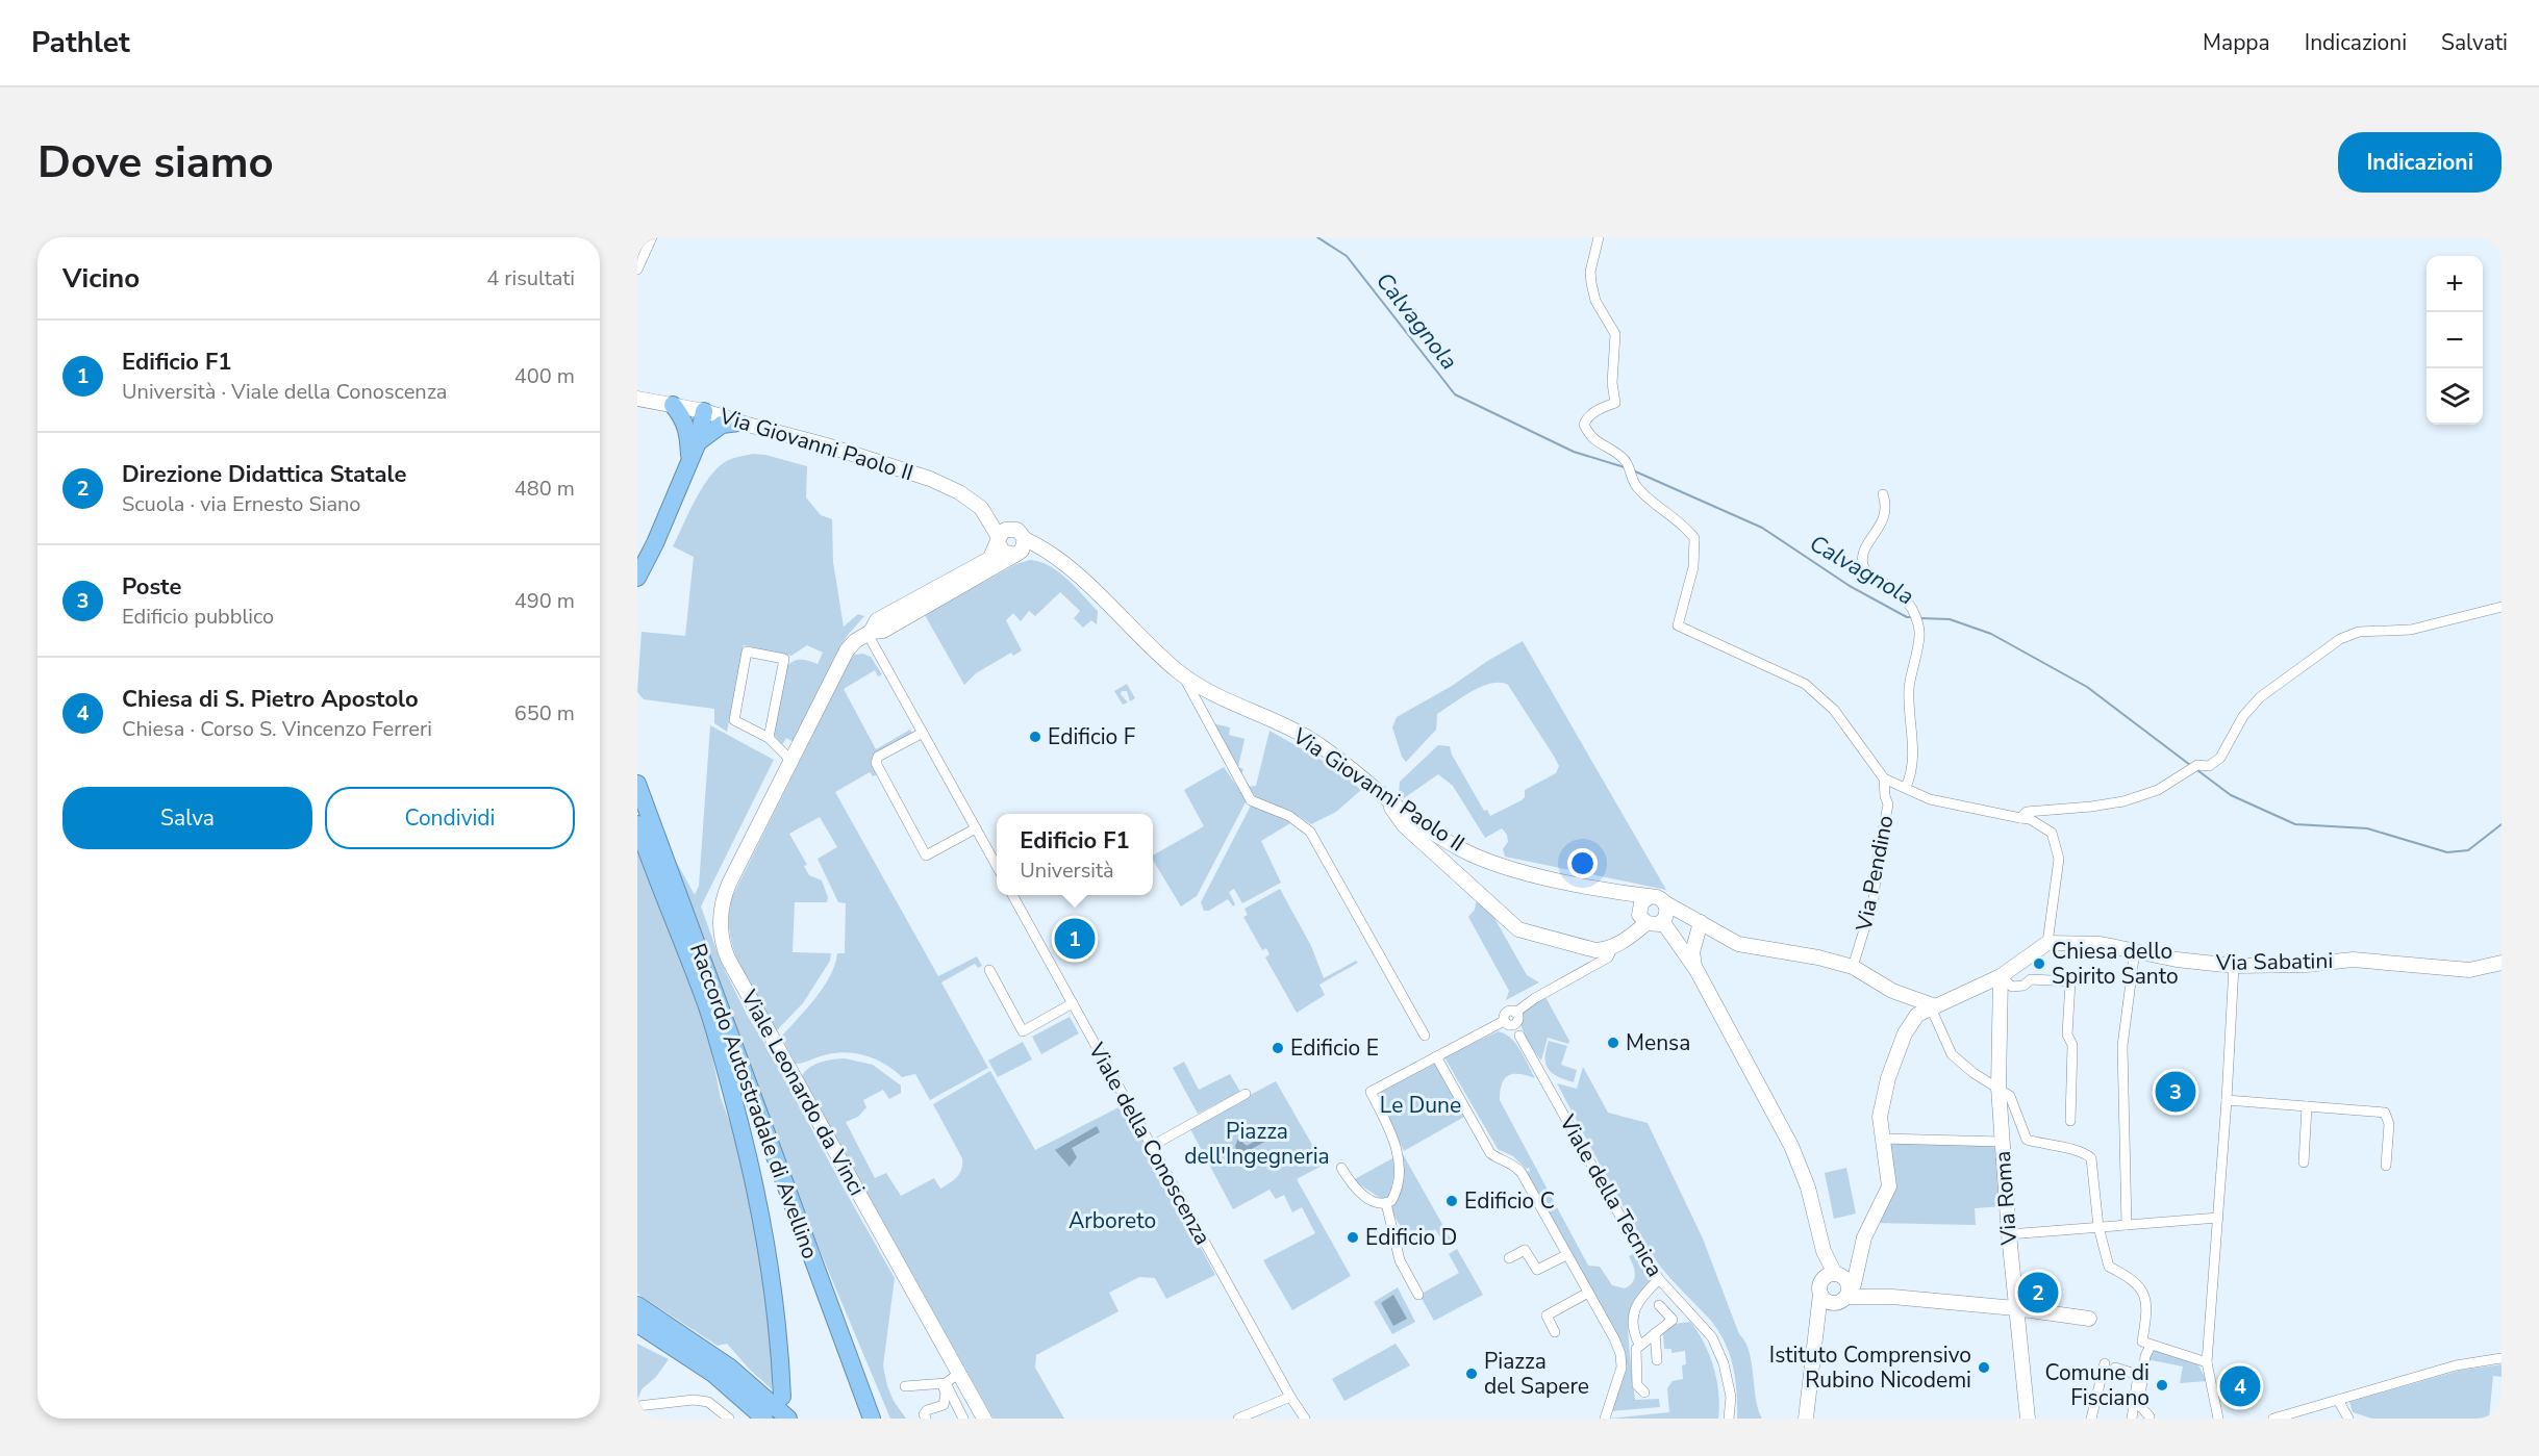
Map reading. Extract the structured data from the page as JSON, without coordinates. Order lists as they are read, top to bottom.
{
  "streets": {
    "highway": ["Raccordo Autostradale di Avellino"],
    "street": [
      "Via Giovanni Paolo II",
      "Via Pendino",
      "Via Sabatini",
      "Viale Leonardo da Vinci",
      "Viale della Conoscenza",
      "Viale della Tecnica",
      "Via Roma"
    ]
  },
  "water": ["Calvagnola"],
  "parks": ["Le Dune", "Piazza dell'Ingegneria", "Arboreto"],
  "places": [
    "Edificio F",
    "Chiesa dello Spirito Santo",
    "Mensa",
    "Edificio E",
    "Edificio C",
    "Edificio D",
    "Istituto Comprensivo Rubino Nicodemi",
    "Piazza del Sapere",
    "Comune di Fisciano"
  ],
  "page": {
    "header": "Pathlet",
    "nav": ["Mappa", "Indicazioni", "Salvati"],
    "buttons": [
      "Indicazioni",
      ["Salva", "Condividi"]
    ],
    "title": "Dove siamo",
    "heading": ["Vicino", "4 risultati"],
    "map_buttons": ["+", "−"],
    "list": [
      {
        "mark": "1",
        "name": "Edificio F1",
        "note": "Università · Viale della Conoscenza",
        "value": "400 m"
      },
      {
        "mark": "2",
        "name": "Direzione Didattica Statale",
        "note": "Scuola · via Ernesto Siano",
        "value": "480 m"
      },
      {
        "mark": "3",
        "name": "Poste",
        "note": "Edificio pubblico",
        "value": "490 m"
      },
      {
        "mark": "4",
        "name": "Chiesa di S. Pietro Apostolo",
        "note": "Chiesa · Corso S. Vincenzo Ferreri",
        "value": "650 m"
      }
    ],
    "popup": ["Edificio F1", "Università"],
    "pins": [
      "1",
      "3",
      "2",
      "4"
    ]
  }
}
